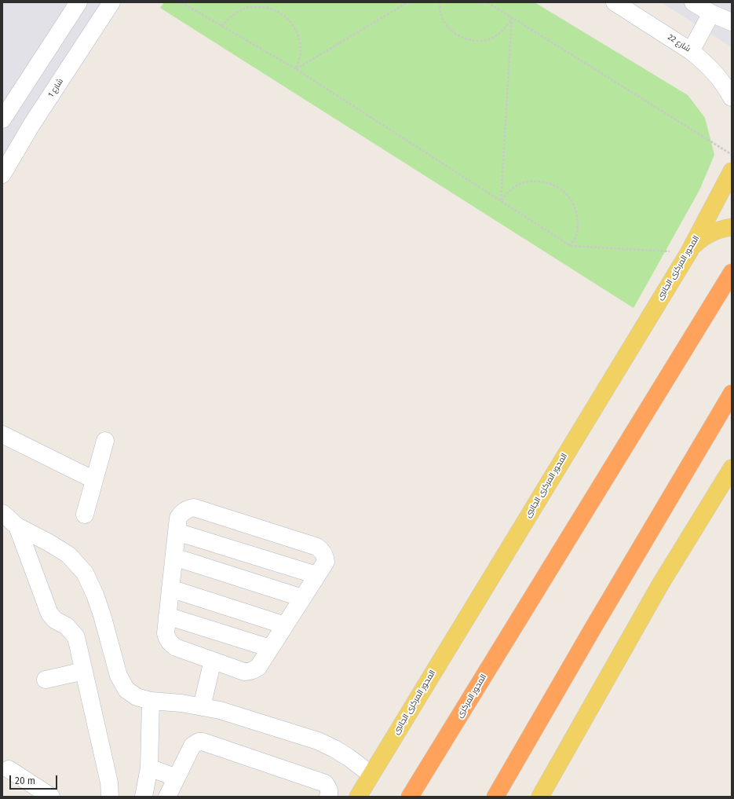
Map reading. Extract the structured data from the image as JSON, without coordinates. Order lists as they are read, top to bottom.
{
  "streets": {
    "highway": ["المحور المركزى"],
    "main road": ["المحور المركزى الجانبى"],
    "street": ["شارع 22", "شارع 1"]
  },
  "scale_bar": "20 m"
}
